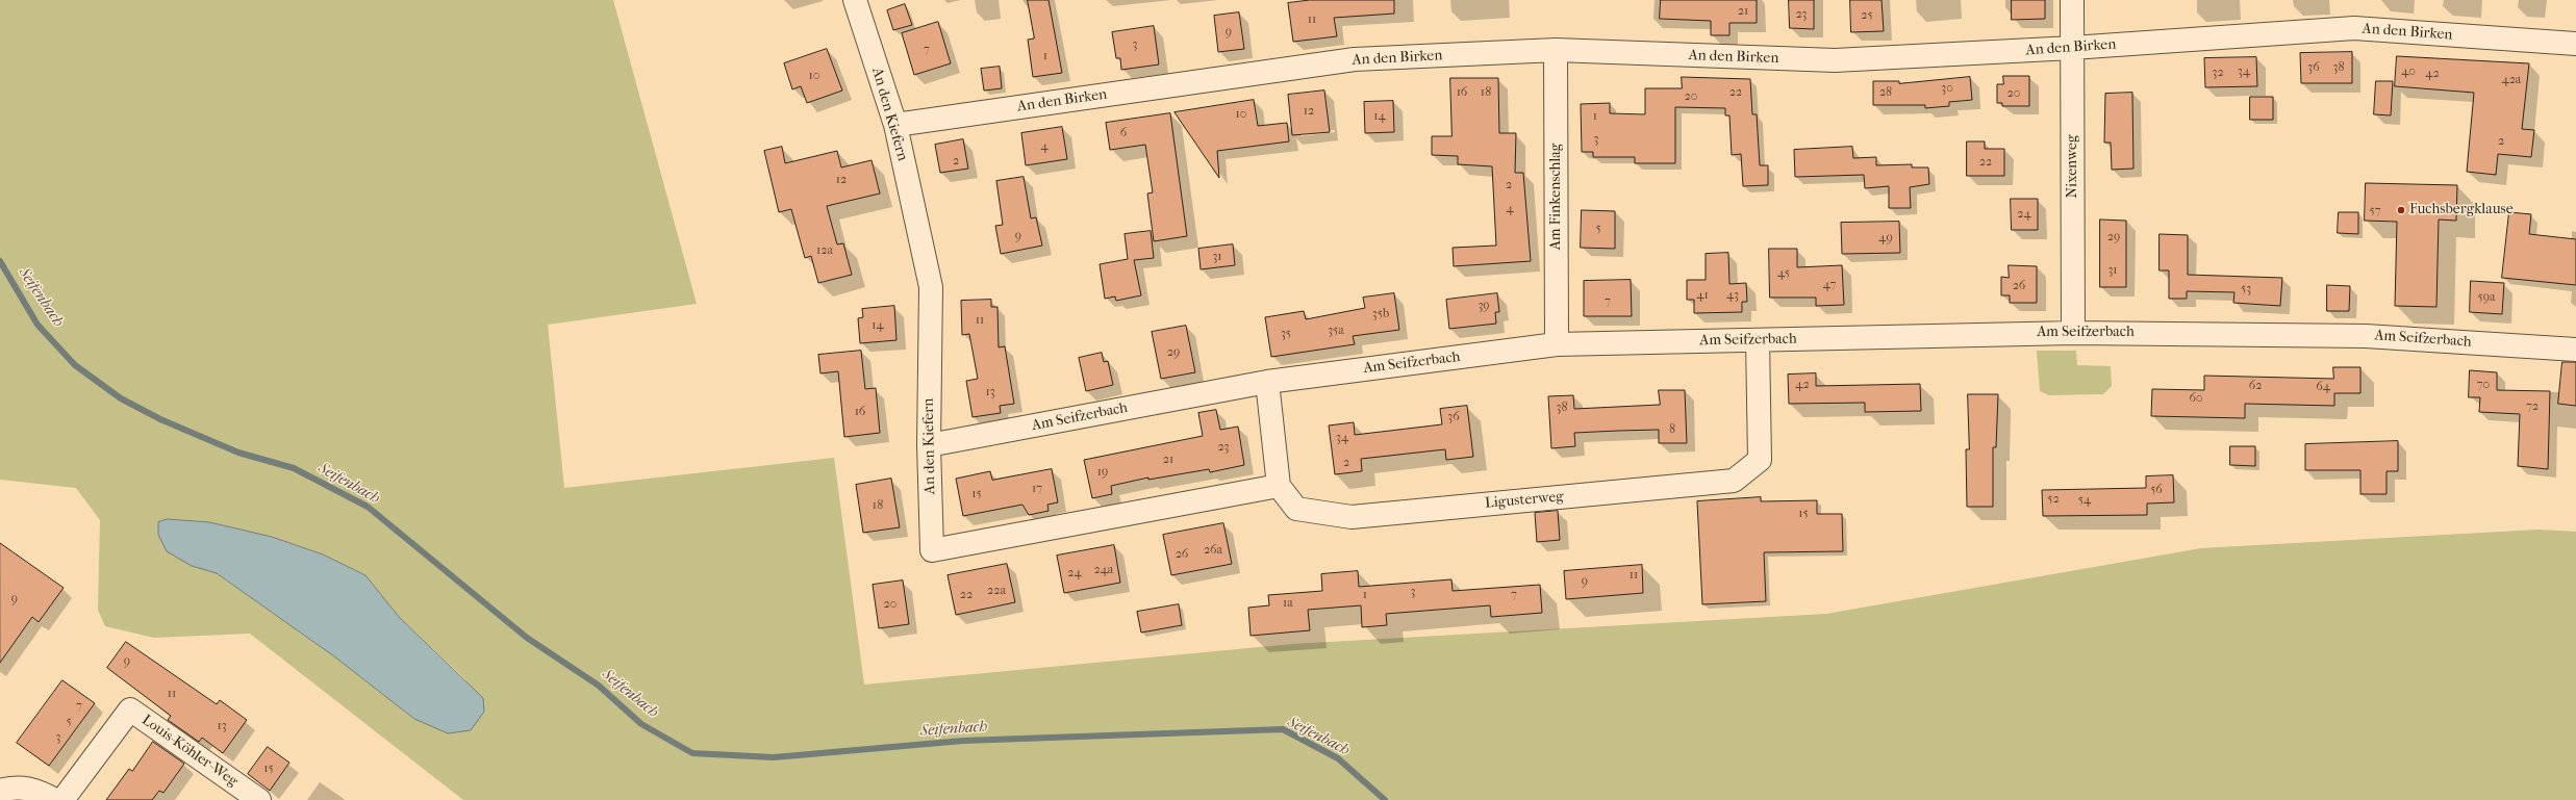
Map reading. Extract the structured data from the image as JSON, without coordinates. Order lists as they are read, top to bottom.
{
  "streets": {
    "street": [
      "An den Birken",
      "An den Kiefern",
      "Nixenweg",
      "Am Finkenschlag",
      "Am Seifzerbach",
      "Ligusterweg",
      "Louis-Köhler-Weg"
    ]
  },
  "crossings": [
    ["An den Birken", "An den Kiefern"],
    ["An den Birken", "Nixenweg"],
    ["An den Birken", "Am Finkenschlag"],
    ["An den Kiefern", "Am Seifzerbach"],
    ["An den Kiefern", "Ligusterweg"],
    ["Nixenweg", "Am Seifzerbach"],
    ["Am Finkenschlag", "Am Seifzerbach"],
    ["Am Seifzerbach", "Ligusterweg"]
  ],
  "water": ["Seifenbach"],
  "places": ["Fuchsbergklause"],
  "house_numbers": [
    "21",
    "23",
    "25",
    "11",
    "9",
    "3",
    "7",
    "1",
    "36",
    "38",
    "34",
    "40",
    "32",
    "42",
    "10",
    "42a",
    "30",
    "16",
    "18",
    "22",
    "28",
    "20",
    "20",
    "12",
    "10",
    "14",
    "1",
    "6",
    "3",
    "2",
    "4",
    "2",
    "22",
    "12",
    "2",
    "4",
    "57",
    "24",
    "5",
    "9",
    "29",
    "49",
    "12a",
    "31",
    "31",
    "45",
    "47",
    "26",
    "53",
    "41",
    "43",
    "59a",
    "7",
    "39",
    "35b",
    "11",
    "14",
    "35a",
    "35",
    "29",
    "42",
    "70",
    "62",
    "64",
    "13",
    "60",
    "72",
    "38",
    "16",
    "36",
    "8",
    "34",
    "23",
    "21",
    "2",
    "19",
    "17",
    "56",
    "15",
    "52",
    "54",
    "18",
    "15",
    "26a",
    "26",
    "24a",
    "24",
    "11",
    "9",
    "22a",
    "3",
    "22",
    "1",
    "7",
    "9",
    "1a",
    "20",
    "9",
    "11",
    "7",
    "5",
    "13",
    "3",
    "15"
  ]
}
